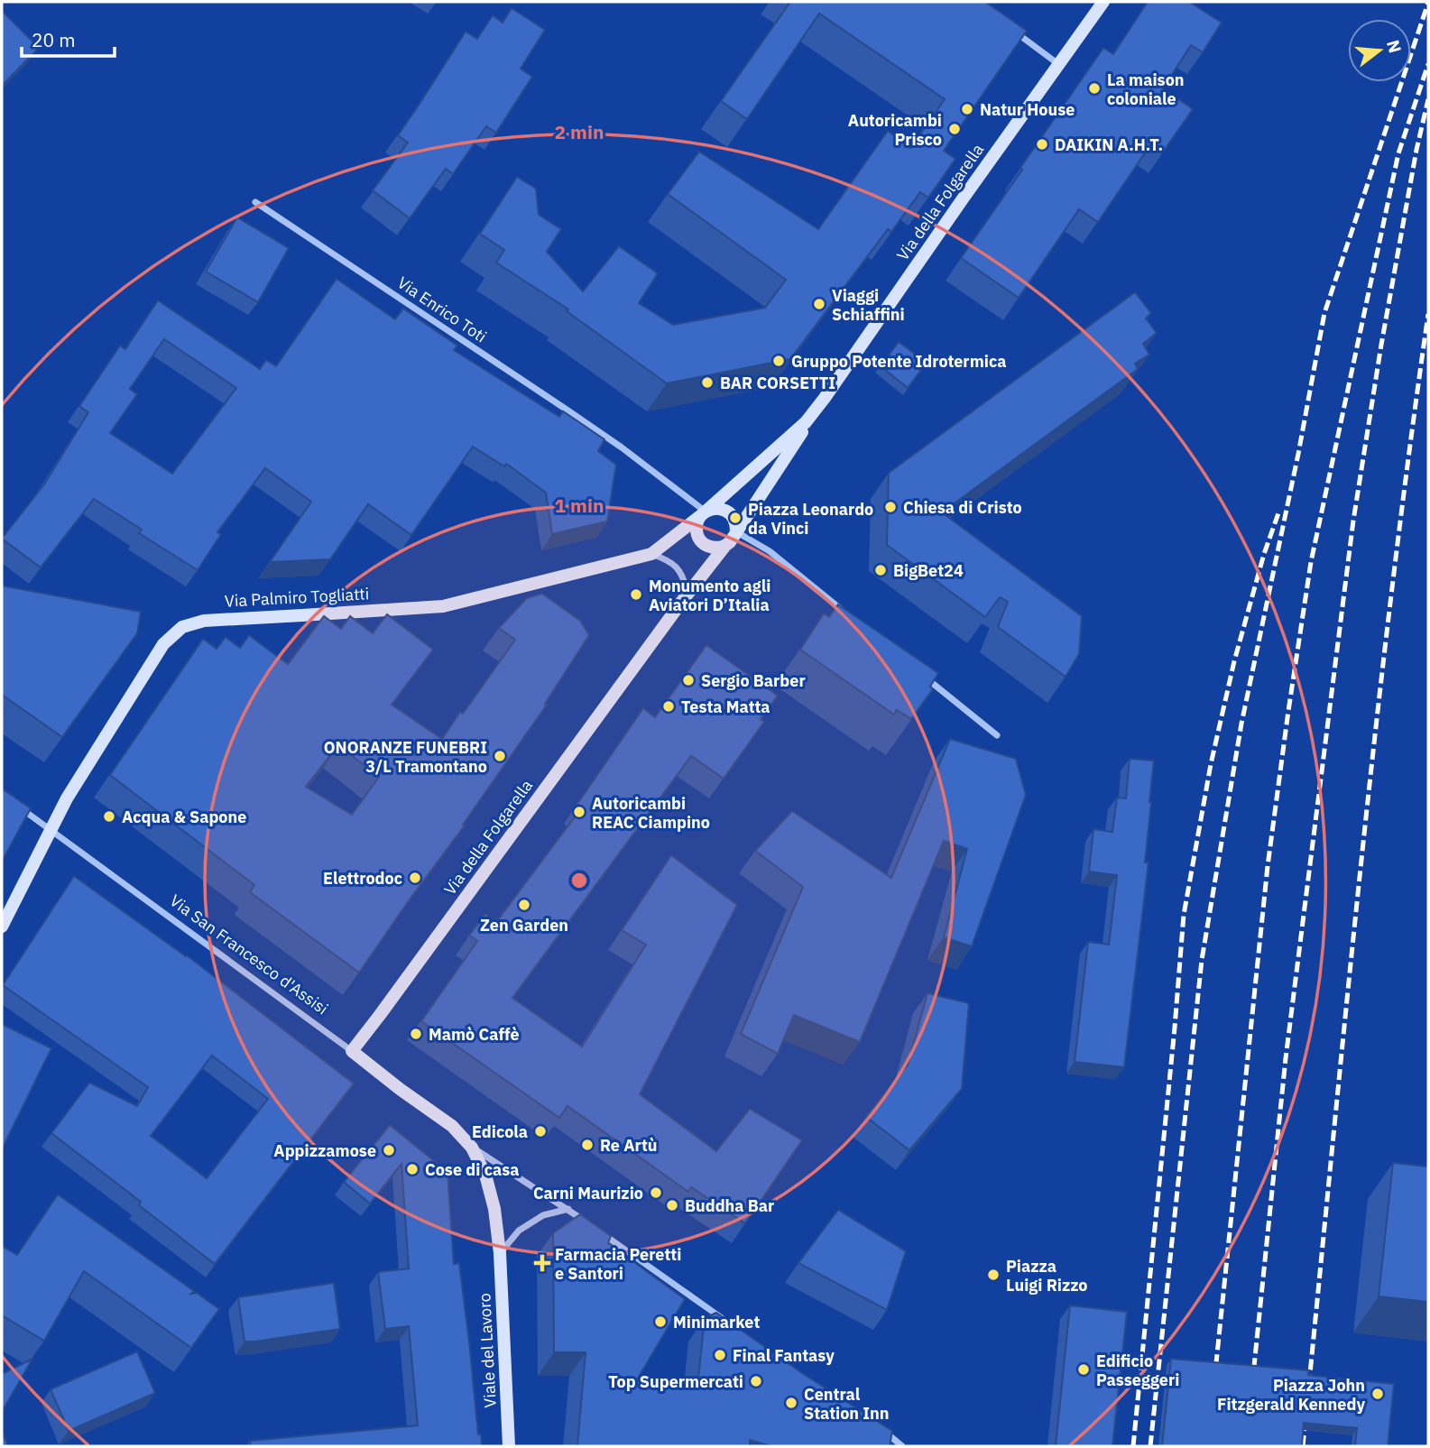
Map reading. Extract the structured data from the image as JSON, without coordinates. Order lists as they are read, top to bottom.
{
  "streets": {
    "street": [
      "Via della Folgarella",
      "Via Enrico Toti",
      "Via Palmiro Togliatti",
      "Via San Francesco d'Assisi",
      "Viale del Lavoro"
    ]
  },
  "crossings": [
    ["Via della Folgarella", "Via San Francesco d'Assisi"],
    ["Via Palmiro Togliatti", "Via San Francesco d'Assisi"],
    ["Via San Francesco d'Assisi", "Viale del Lavoro"]
  ],
  "places": {
    "other": [
      "La maison coloniale",
      "Natur House",
      "Autoricambi Prisco",
      "DAIKIN A.H.T.",
      "Viaggi Schiaffini",
      "Gruppo Potente Idrotermica",
      "BAR CORSETTI",
      "Chiesa di Cristo",
      "Piazza Leonardo da Vinci",
      "BigBet24",
      "Monumento agli Aviatori D’Italia",
      "Sergio Barber",
      "Testa Matta",
      "ONORANZE FUNEBRI 3/L Tramontano",
      "Autoricambi REAC Ciampino",
      "Acqua & Sapone",
      "Elettrodoc",
      "Zen Garden",
      "Mamò Caffè",
      "Edicola",
      "Re Artù",
      "Appizzamose",
      "Cose di casa",
      "Carni Maurizio",
      "Buddha Bar",
      "Piazza Luigi Rizzo",
      "Minimarket",
      "Final Fantasy",
      "Edificio Passeggeri",
      "Top Supermercati",
      "Piazza John Fitzgerald Kennedy",
      "Central Station Inn"
    ],
    "health": ["Farmacia Peretti e Santori"]
  },
  "scale_bar": "20 m",
  "north": "right",
  "rings": ["2 min", "1 min"]
}
